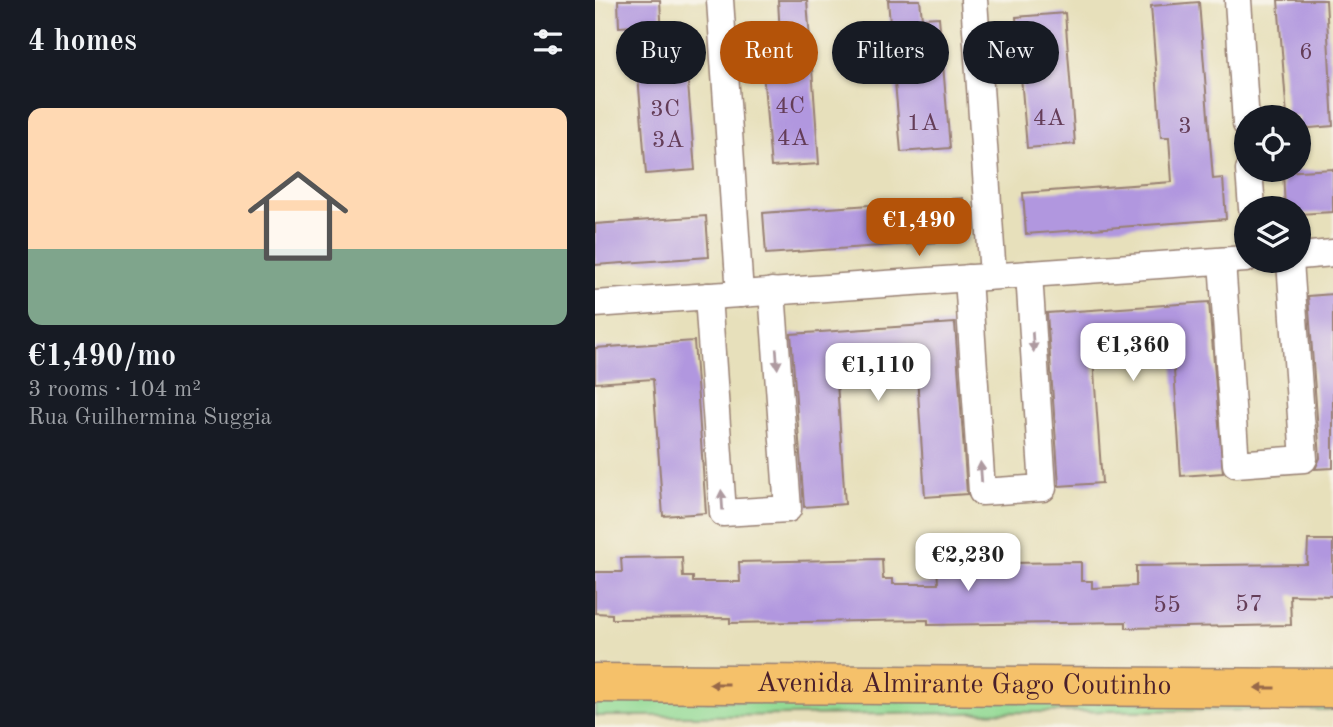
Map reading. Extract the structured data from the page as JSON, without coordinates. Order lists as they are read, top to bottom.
{
  "streets": {
    "main road": ["Avenida Almirante Gago Coutinho"]
  },
  "one_way": ["Avenida Almirante Gago Coutinho"],
  "house_numbers": [
    "6",
    "4C",
    "3C",
    "4A",
    "1A",
    "3",
    "4A",
    "3A",
    "57",
    "55"
  ],
  "page": {
    "heading": "4 homes",
    "chip": [
      "Buy",
      "Rent",
      "Filters",
      "New"
    ],
    "list": [
      {
        "name": "€1,490/mo",
        "note": "3 rooms · 104 m² · Rua Guilhermina Suggia"
      }
    ],
    "price": [
      "€1,490",
      "€1,360",
      "€1,110",
      "€2,230"
    ]
  }
}
